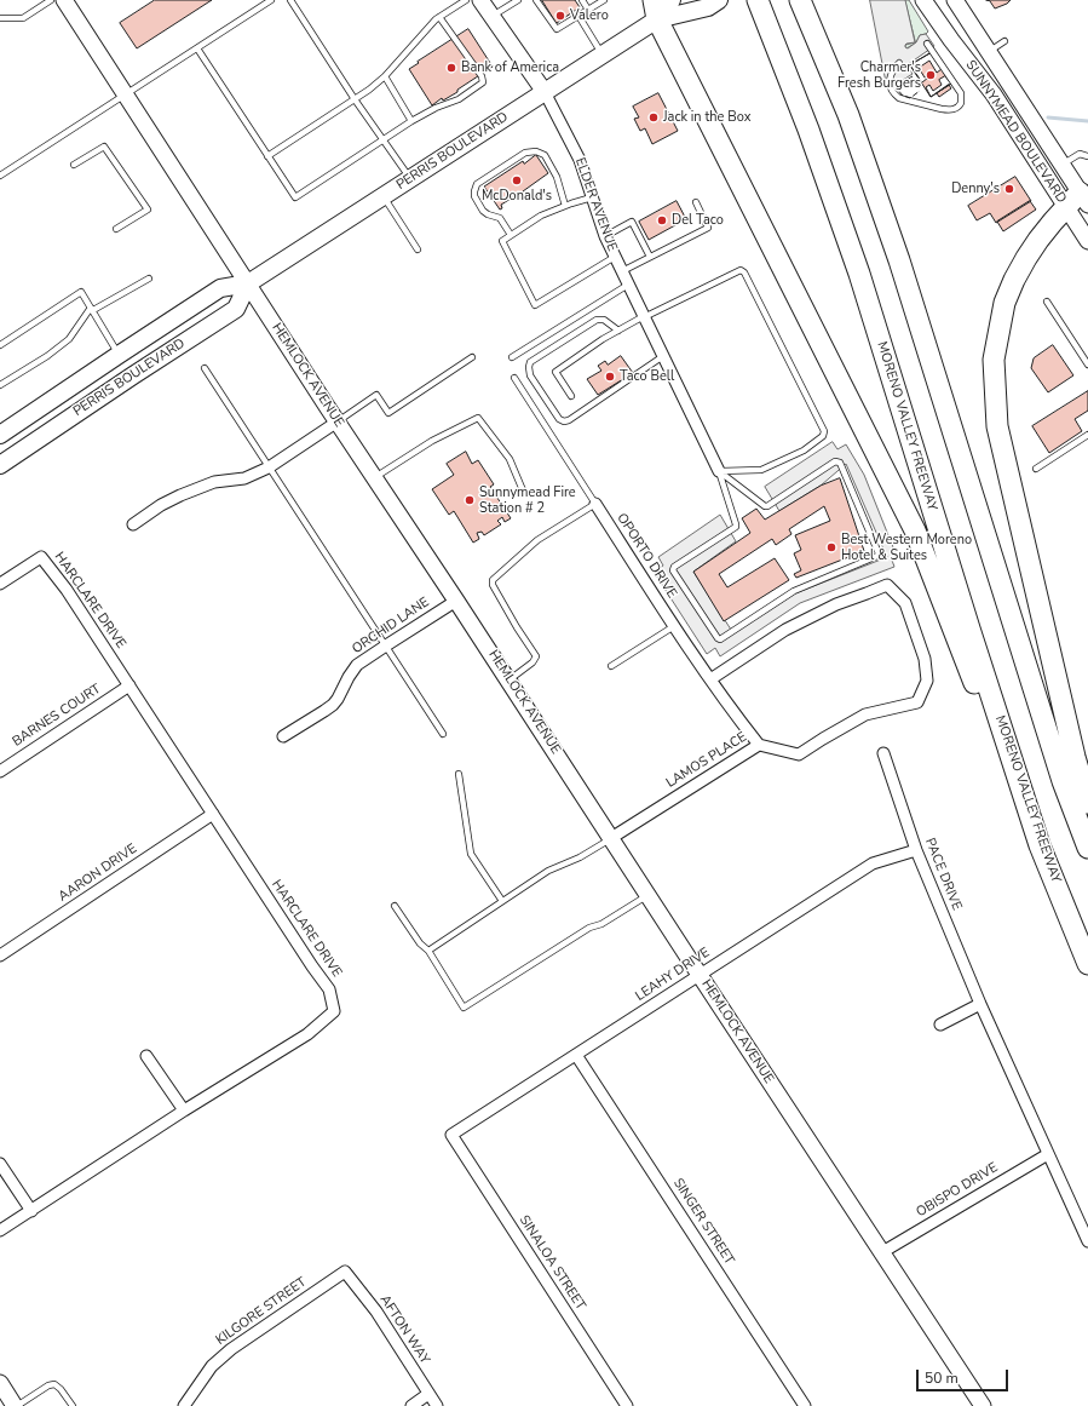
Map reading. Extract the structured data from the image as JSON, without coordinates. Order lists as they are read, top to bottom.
{
  "streets": {
    "highway": ["MORENO VALLEY FREEWAY"],
    "main road": ["PERRIS BOULEVARD"],
    "street": [
      "SUNNYMEAD BOULEVARD",
      "ELDER AVENUE",
      "HEMLOCK AVENUE",
      "OPORTO DRIVE",
      "HARCLARE DRIVE",
      "ORCHID LANE",
      "BARNES COURT",
      "LAMOS PLACE",
      "AARON DRIVE",
      "PACE DRIVE",
      "LEAHY DRIVE",
      "OBISPO DRIVE",
      "SINGER STREET",
      "SINALOA STREET",
      "KILGORE STREET",
      "AFTON WAY"
    ]
  },
  "crossings": [
    ["PERRIS BOULEVARD", "ELDER AVENUE"],
    ["PERRIS BOULEVARD", "HEMLOCK AVENUE"],
    ["HEMLOCK AVENUE", "ORCHID LANE"],
    ["HEMLOCK AVENUE", "LAMOS PLACE"],
    ["HEMLOCK AVENUE", "LEAHY DRIVE"],
    ["HEMLOCK AVENUE", "OBISPO DRIVE"],
    ["OPORTO DRIVE", "LAMOS PLACE"],
    ["HARCLARE DRIVE", "BARNES COURT"],
    ["HARCLARE DRIVE", "AARON DRIVE"],
    ["PACE DRIVE", "LEAHY DRIVE"],
    ["PACE DRIVE", "OBISPO DRIVE"],
    ["LEAHY DRIVE", "SINGER STREET"],
    ["LEAHY DRIVE", "SINALOA STREET"],
    ["KILGORE STREET", "AFTON WAY"]
  ],
  "places": [
    "Valero",
    "Bank of America",
    "Charmer's Fresh Burgers",
    "Jack in the Box",
    "McDonald's",
    "Denny's",
    "Del Taco",
    "Taco Bell",
    "Sunnymead Fire Station # 2",
    "Best Western Moreno Hotel & Suites"
  ],
  "scale_bar": "50 m"
}
